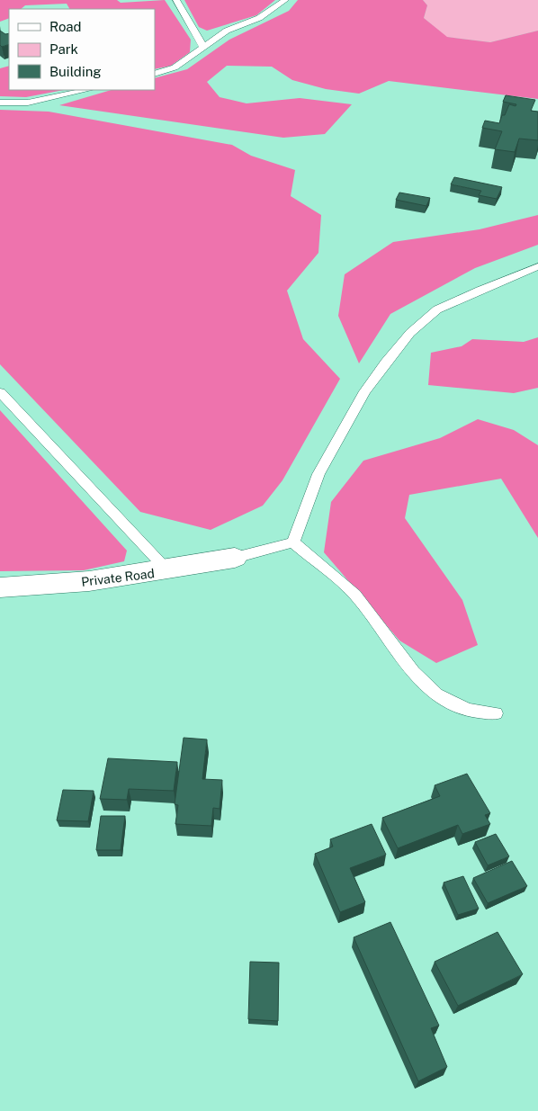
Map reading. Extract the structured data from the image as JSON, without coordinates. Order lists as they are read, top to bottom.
{
  "streets": {
    "street": ["Private Road"]
  },
  "legend": ["Road", "Park", "Building"]
}
